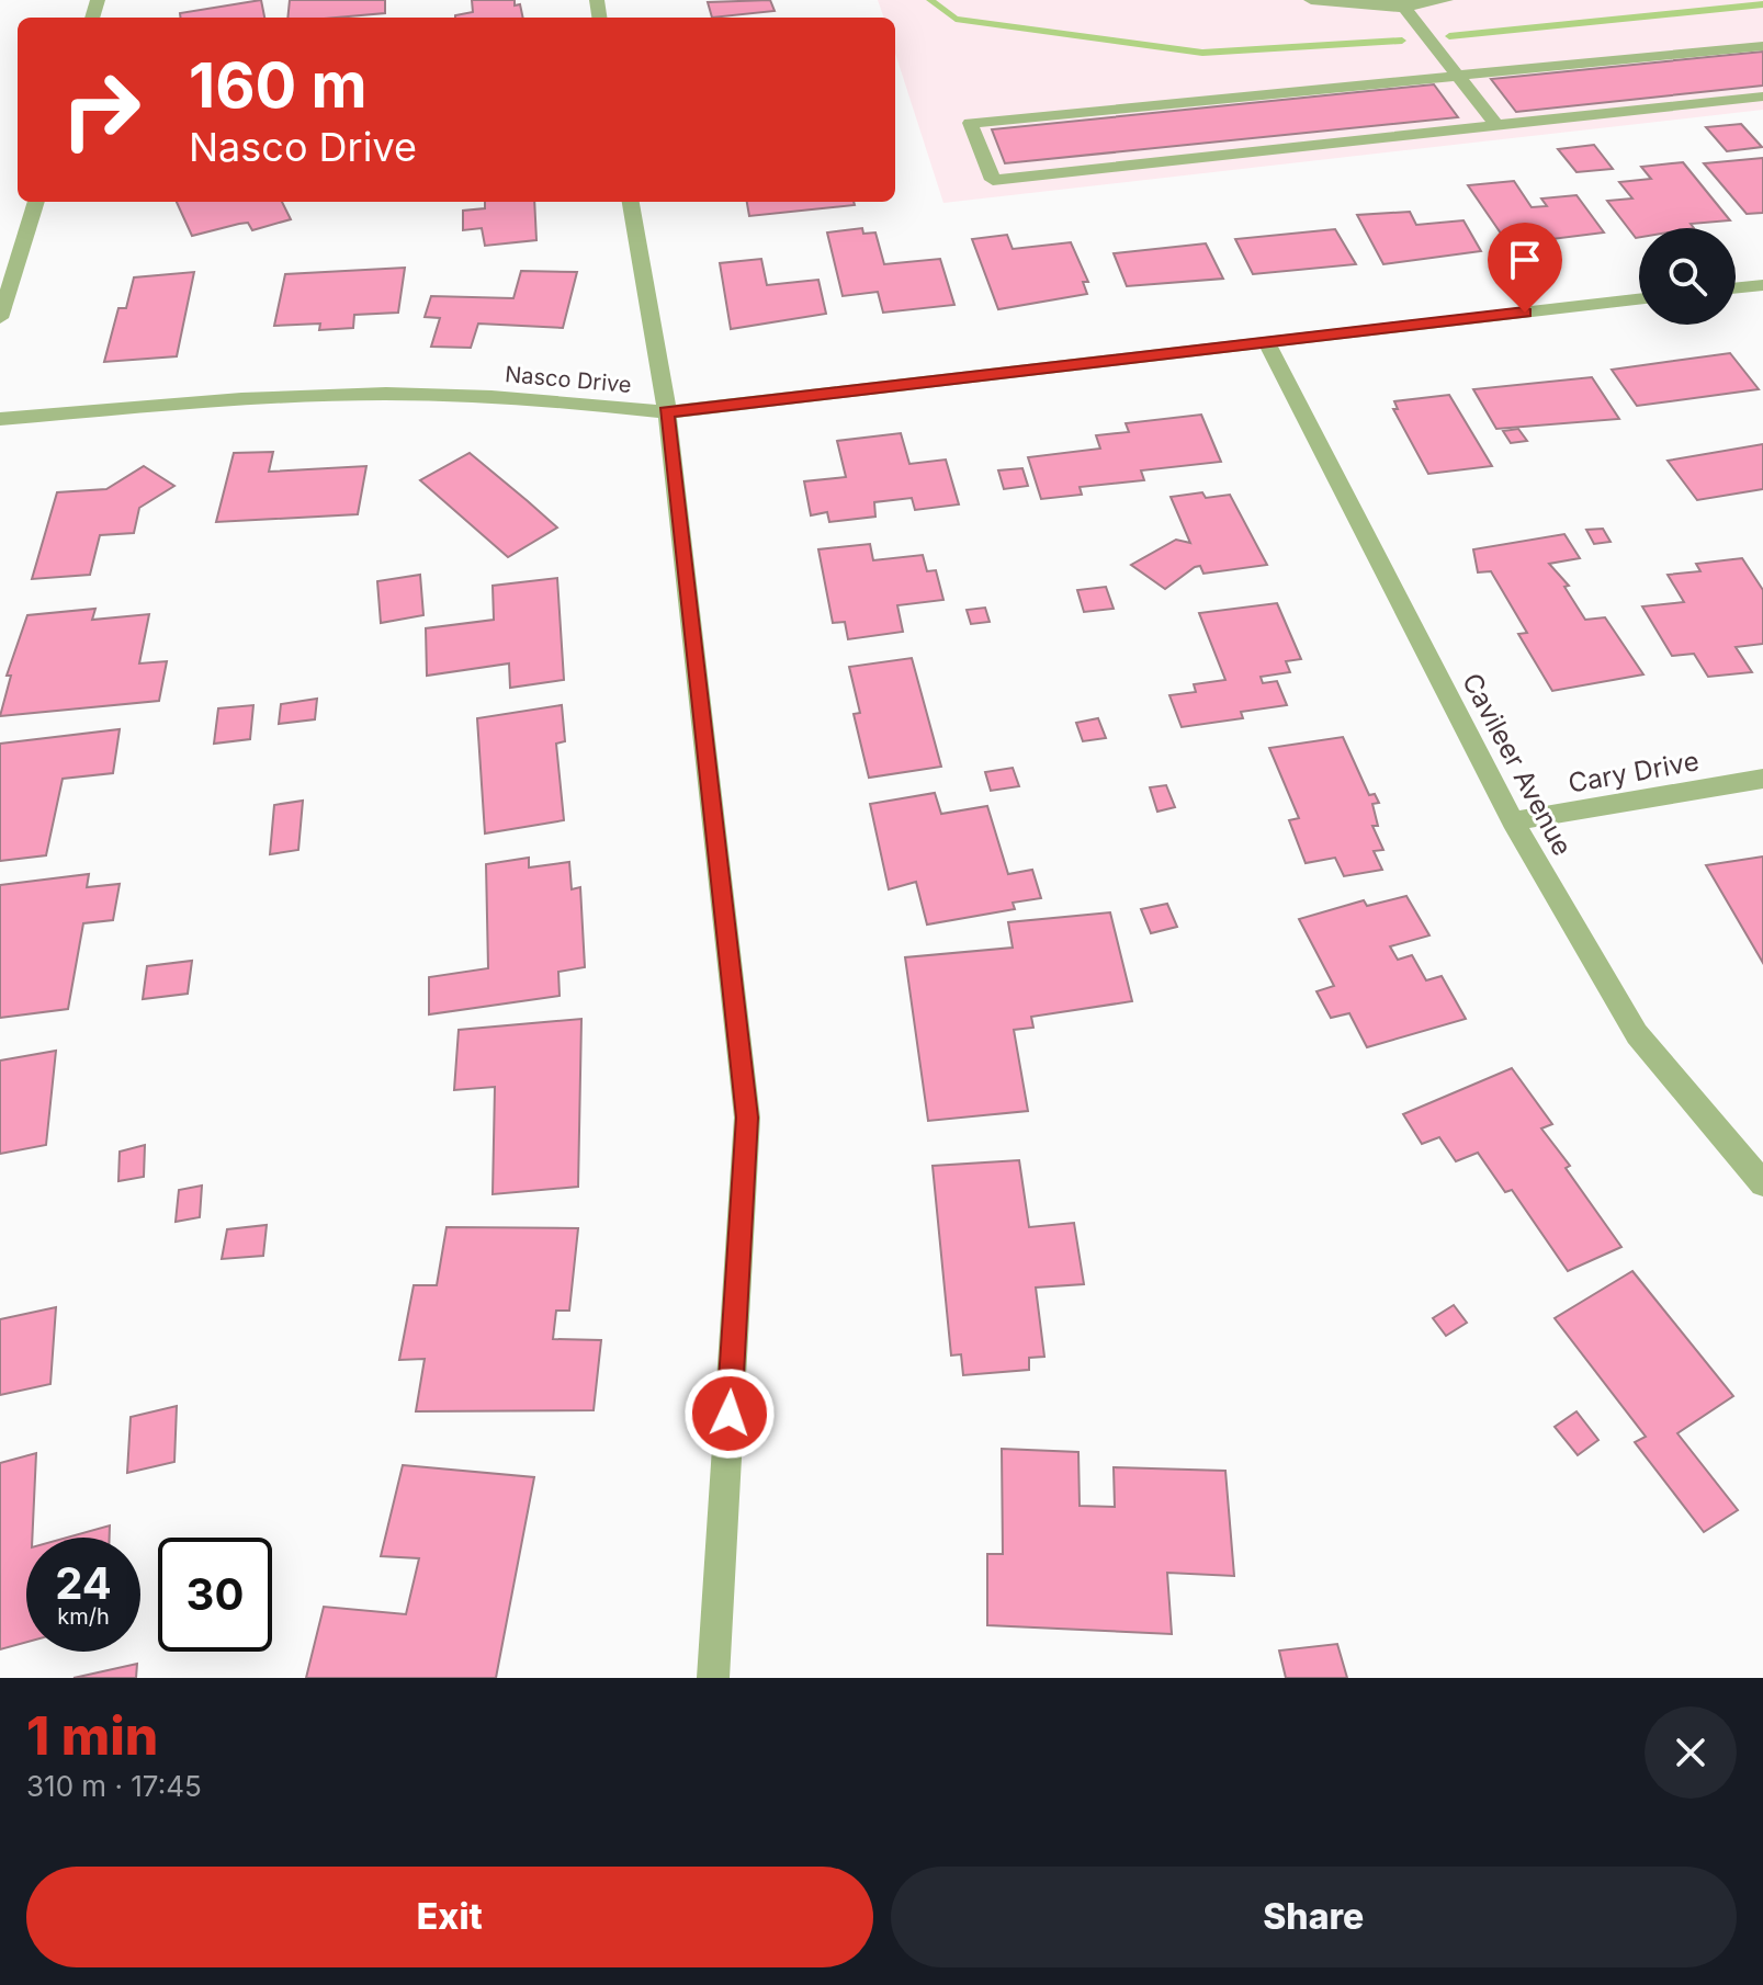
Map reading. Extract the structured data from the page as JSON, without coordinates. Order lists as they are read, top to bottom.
{
  "streets": {
    "street": ["Nasco Drive", "Cavileer Avenue", "Cary Drive"]
  },
  "crossings": [
    ["Nasco Drive", "Cavileer Avenue"],
    ["Cavileer Avenue", "Cary Drive"]
  ],
  "page": {
    "turn": ["160 m", "Nasco Drive"],
    "speed": "24 km/h",
    "limit": "30",
    "heading": ["1 min", "310 m · 17:45"],
    "buttons": ["Exit", "Share"]
  }
}
